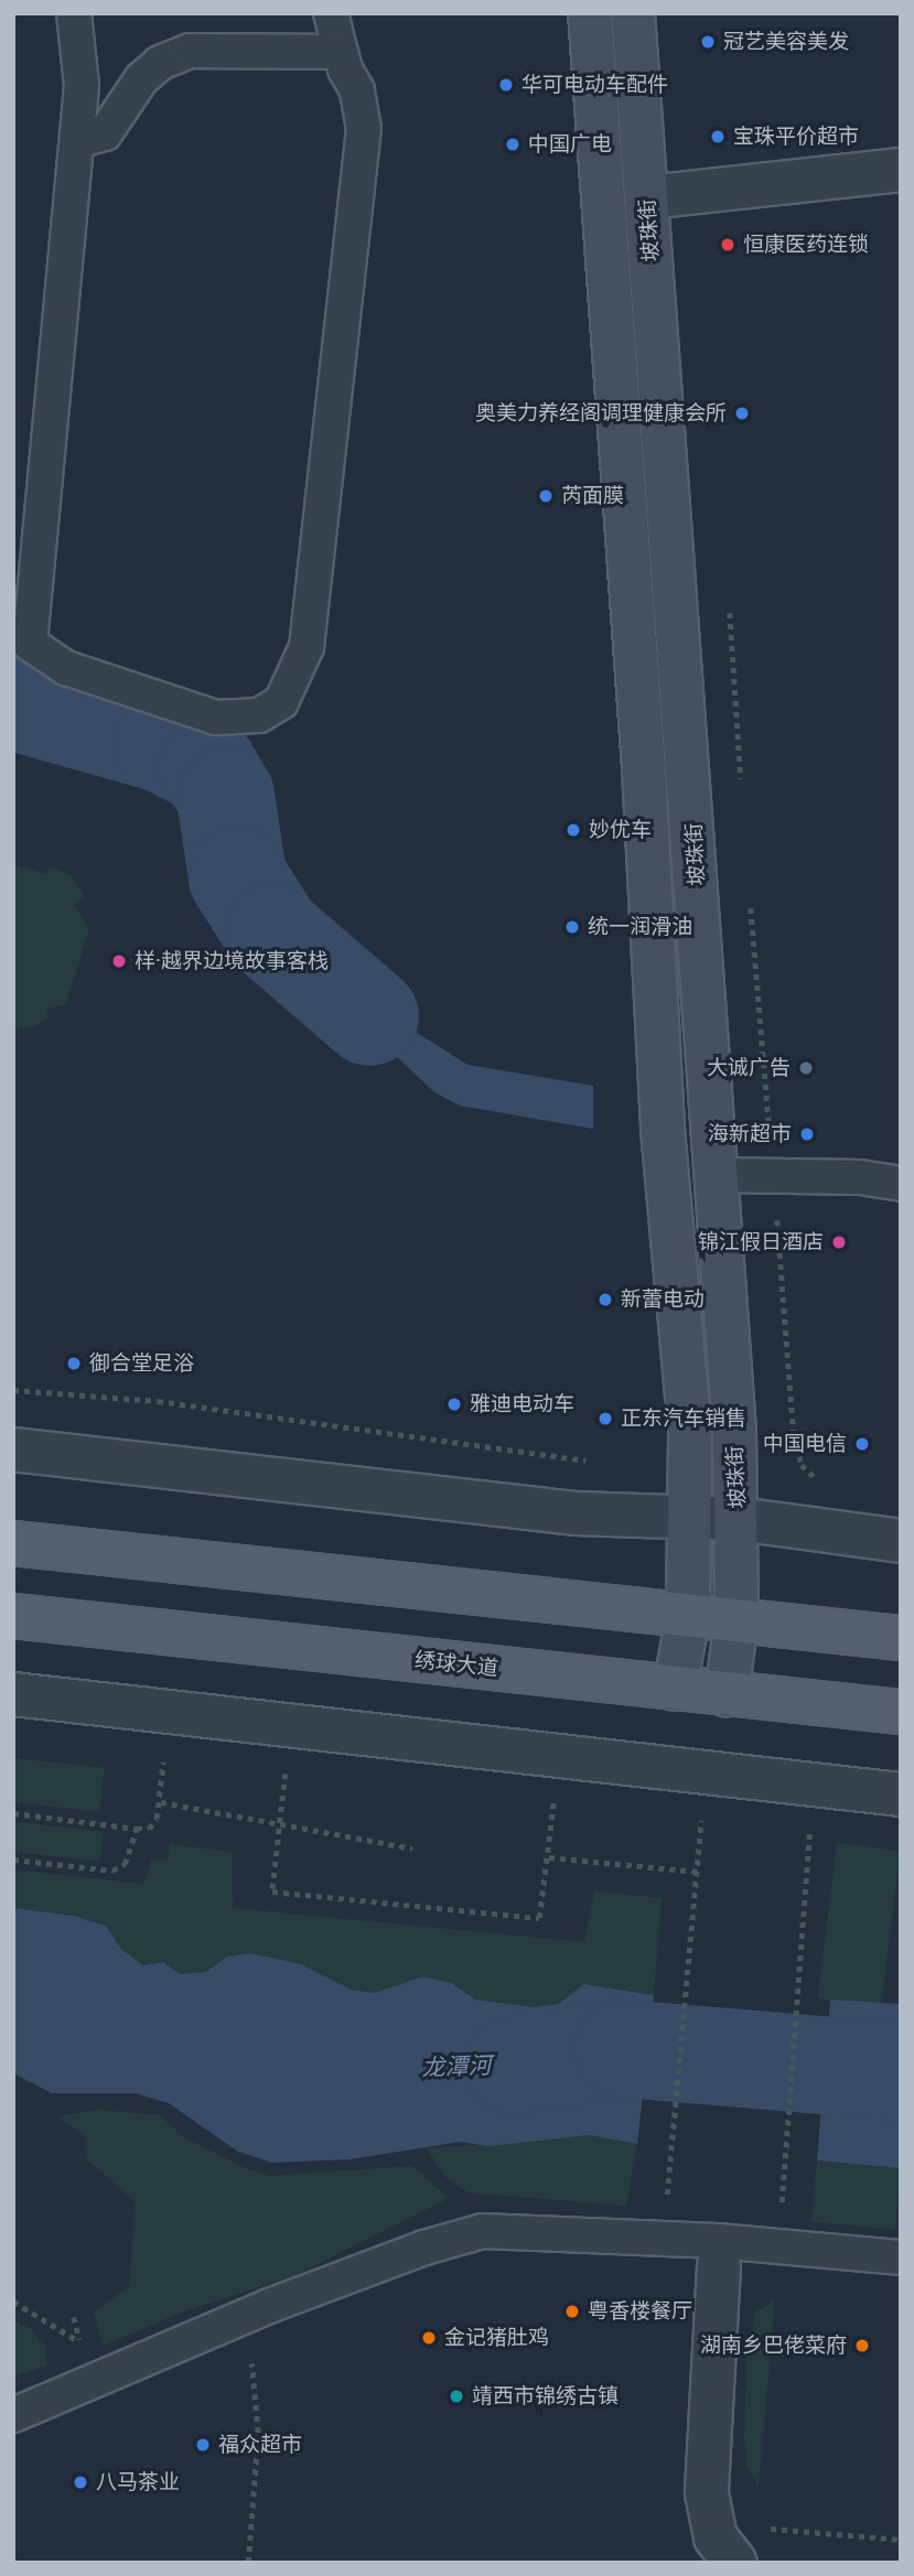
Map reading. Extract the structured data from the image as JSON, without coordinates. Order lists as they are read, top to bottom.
{
  "streets": {
    "main road": ["坡珠街", "绣球大道"]
  },
  "crossings": [
    ["坡珠街", "绣球大道"]
  ],
  "water": ["龙潭河"],
  "places": [
    "冠艺美容美发",
    "华可电动车配件",
    "宝珠平价超市",
    "中国广电",
    "恒康医药连锁",
    "奥美力养经阁调理健康会所",
    "芮面膜",
    "妙优车",
    "统一润滑油",
    "样·越界边境故事客栈",
    "大诚广告",
    "海新超市",
    "锦江假日酒店",
    "新蕾电动",
    "御合堂足浴",
    "雅迪电动车",
    "正东汽车销售",
    "中国电信",
    "粤香楼餐厅",
    "金记猪肚鸡",
    "湖南乡巴佬菜府",
    "靖西市锦绣古镇",
    "福众超市",
    "八马茶业"
  ]
}
